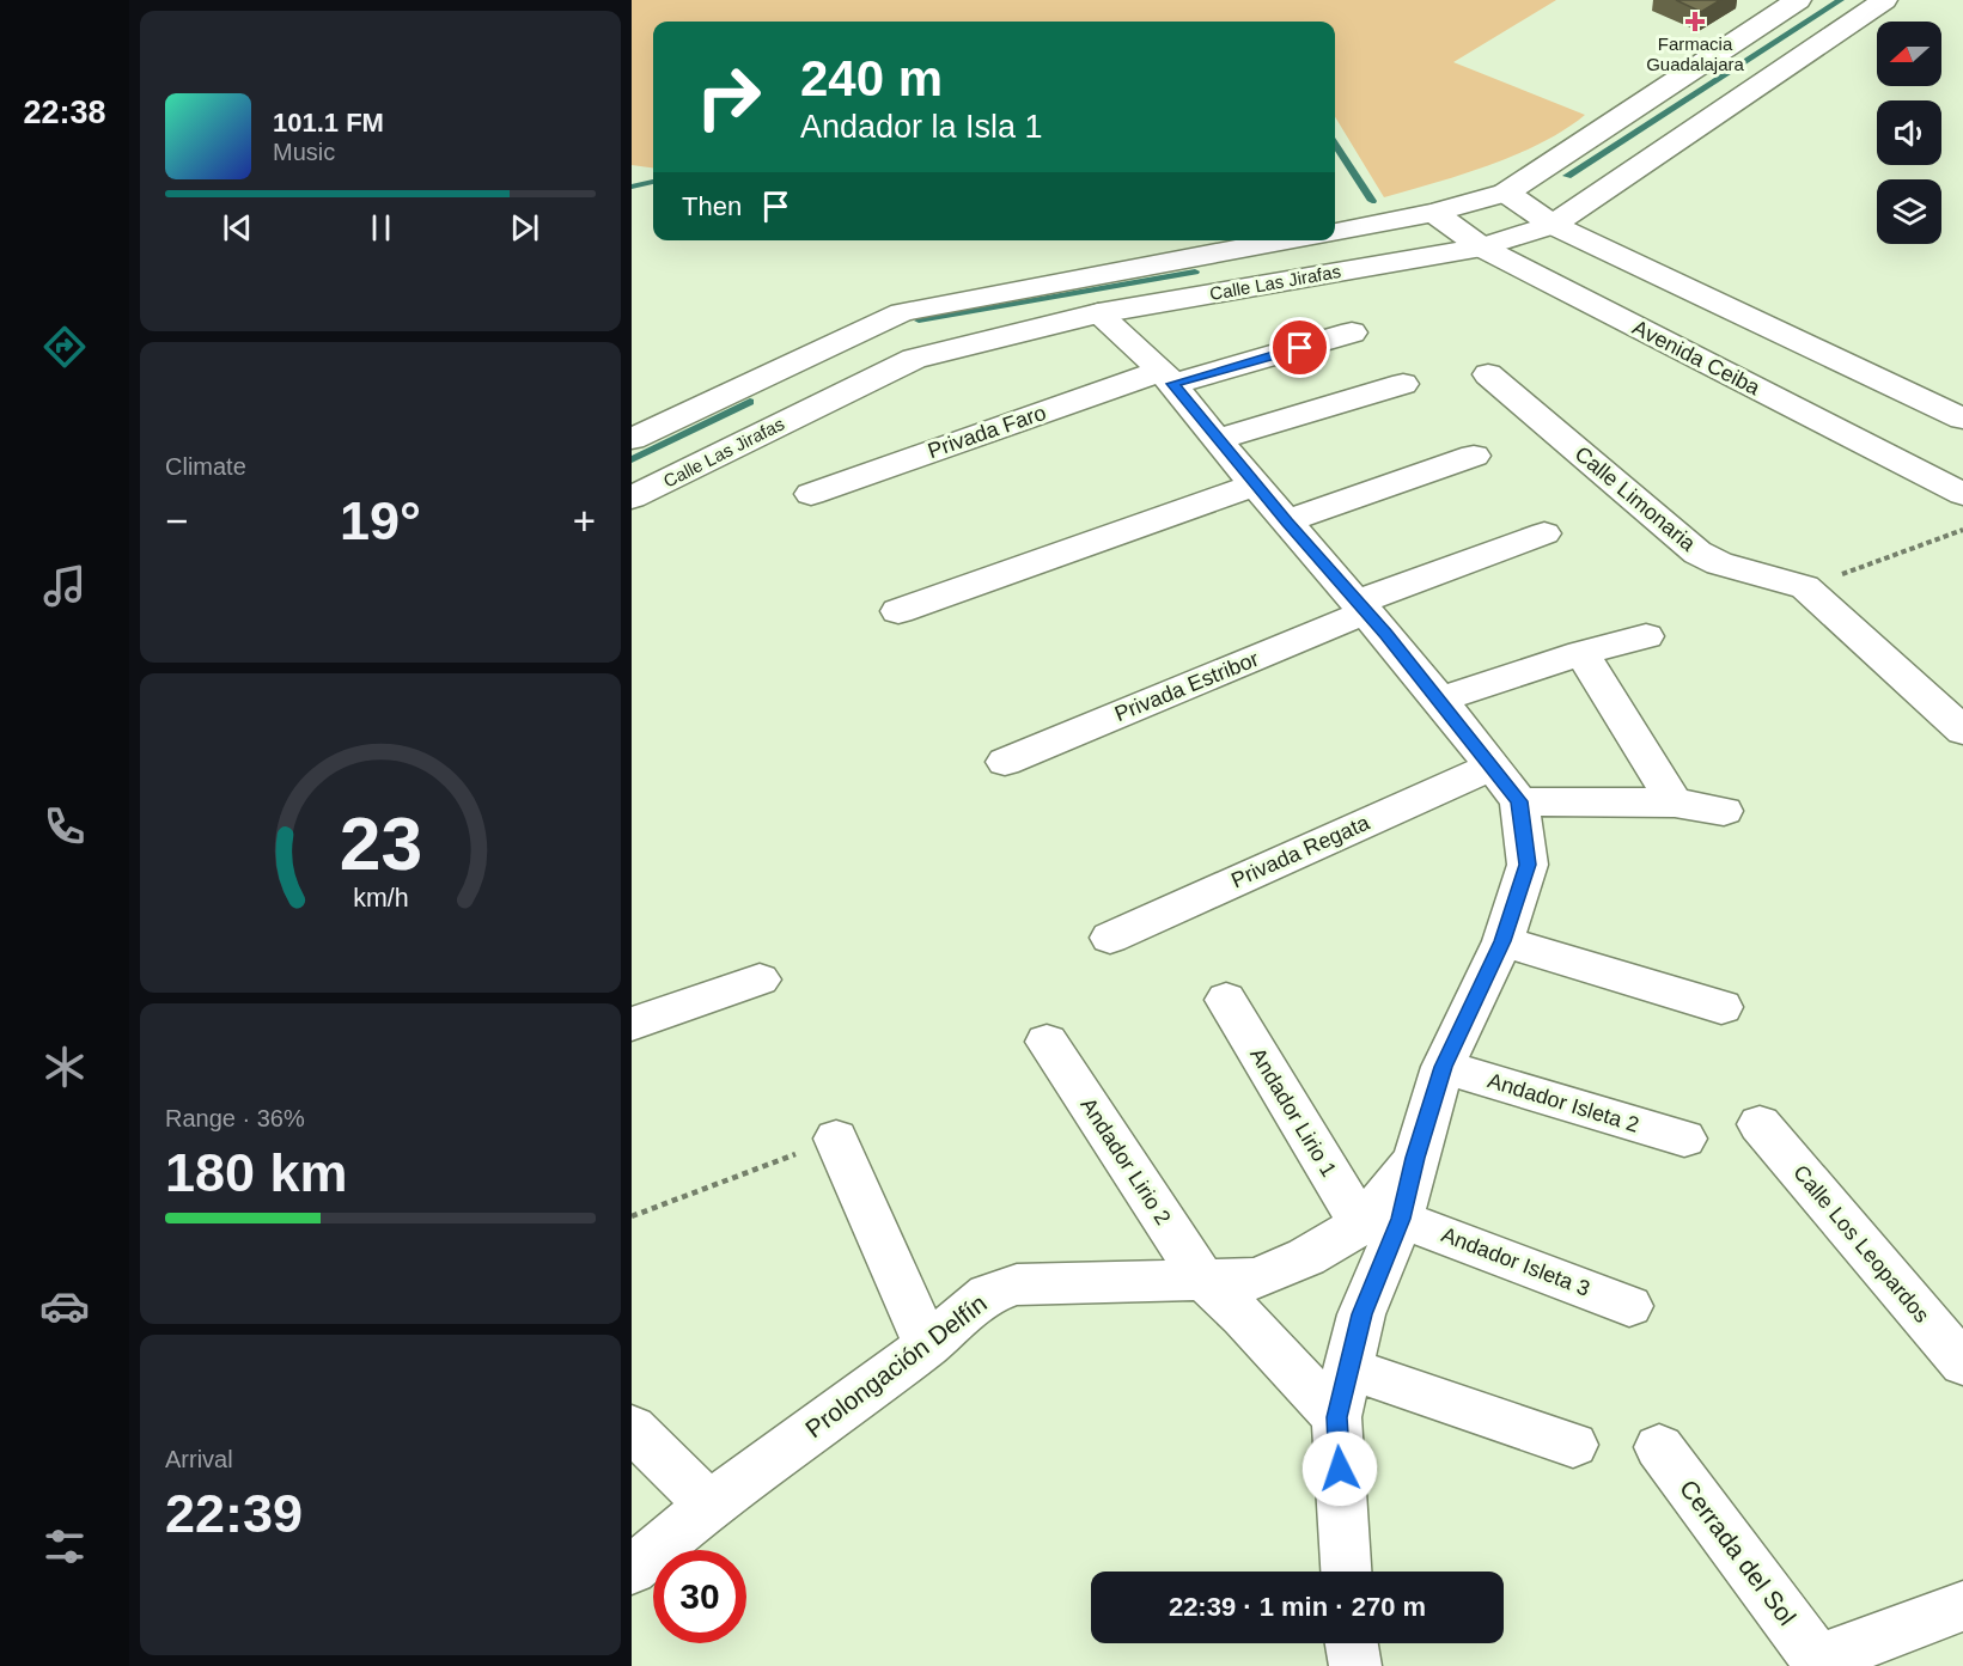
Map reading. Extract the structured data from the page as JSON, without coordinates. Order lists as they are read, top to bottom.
{
  "streets": {
    "street": [
      "Calle Las Jirafas",
      "Avenida Ceiba",
      "Privada Faro",
      "Calle Limonaria",
      "Privada Estribor",
      "Privada Regata",
      "Andador Isleta 2",
      "Andador Lirio 1",
      "Andador Lirio 2",
      "Calle Los Leopardos",
      "Andador Isleta 3",
      "Prolongación Delfín",
      "Cerrada del Sol"
    ]
  },
  "crossings": [
    ["Calle Las Jirafas", "Avenida Ceiba"],
    ["Andador Isleta 2", "Prolongación Delfín"],
    ["Andador Lirio 1", "Andador Isleta 3"],
    ["Andador Lirio 1", "Prolongación Delfín"],
    ["Andador Lirio 2", "Prolongación Delfín"],
    ["Andador Isleta 3", "Prolongación Delfín"]
  ],
  "places": {
    "health": ["Farmacia Guadalajara"]
  },
  "north": "left",
  "page": {
    "tabs": "22:38",
    "turn": ["240 m", "Andador la Isla 1"],
    "song": ["101.1 FM", "Music"],
    "then": "Then",
    "tile": [
      "Climate",
      ["Range · 36%", "180 km"],
      ["Arrival", "22:39"]
    ],
    "heat": ["−", "19°", "+"],
    "limit": "30",
    "trip": "22:39 · 1 min · 270 m",
    "gauge": ["23", "km/h"]
  }
}
